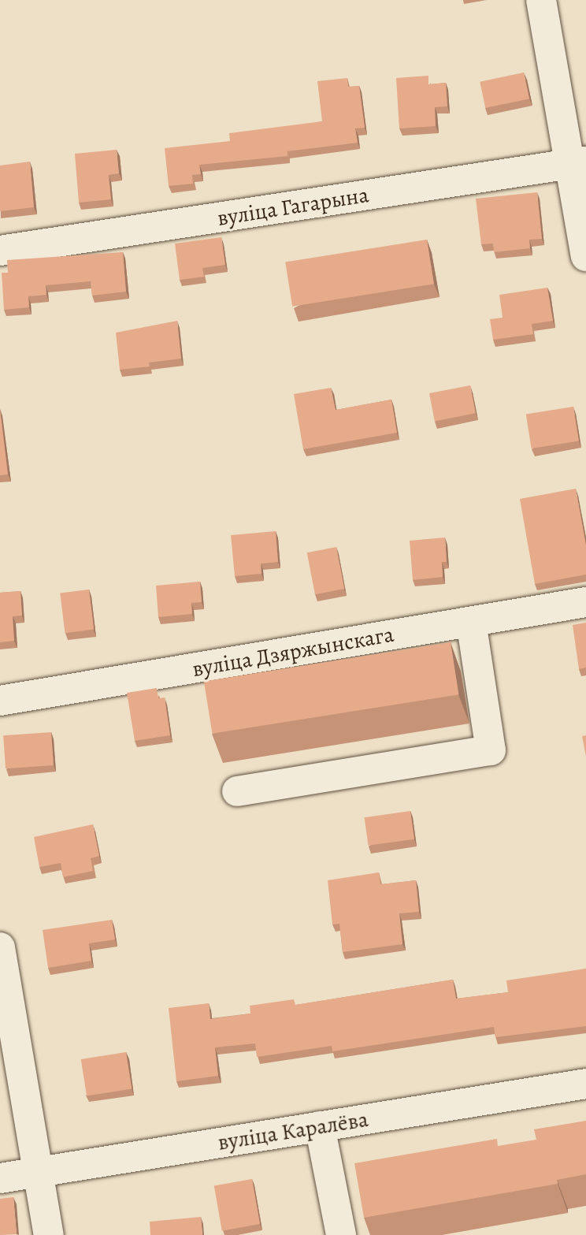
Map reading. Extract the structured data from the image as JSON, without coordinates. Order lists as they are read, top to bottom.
{
  "streets": {
    "street": ["вуліца Гагарына", "вуліца Дзяржынскага", "вуліца Каралёва"]
  }
}
